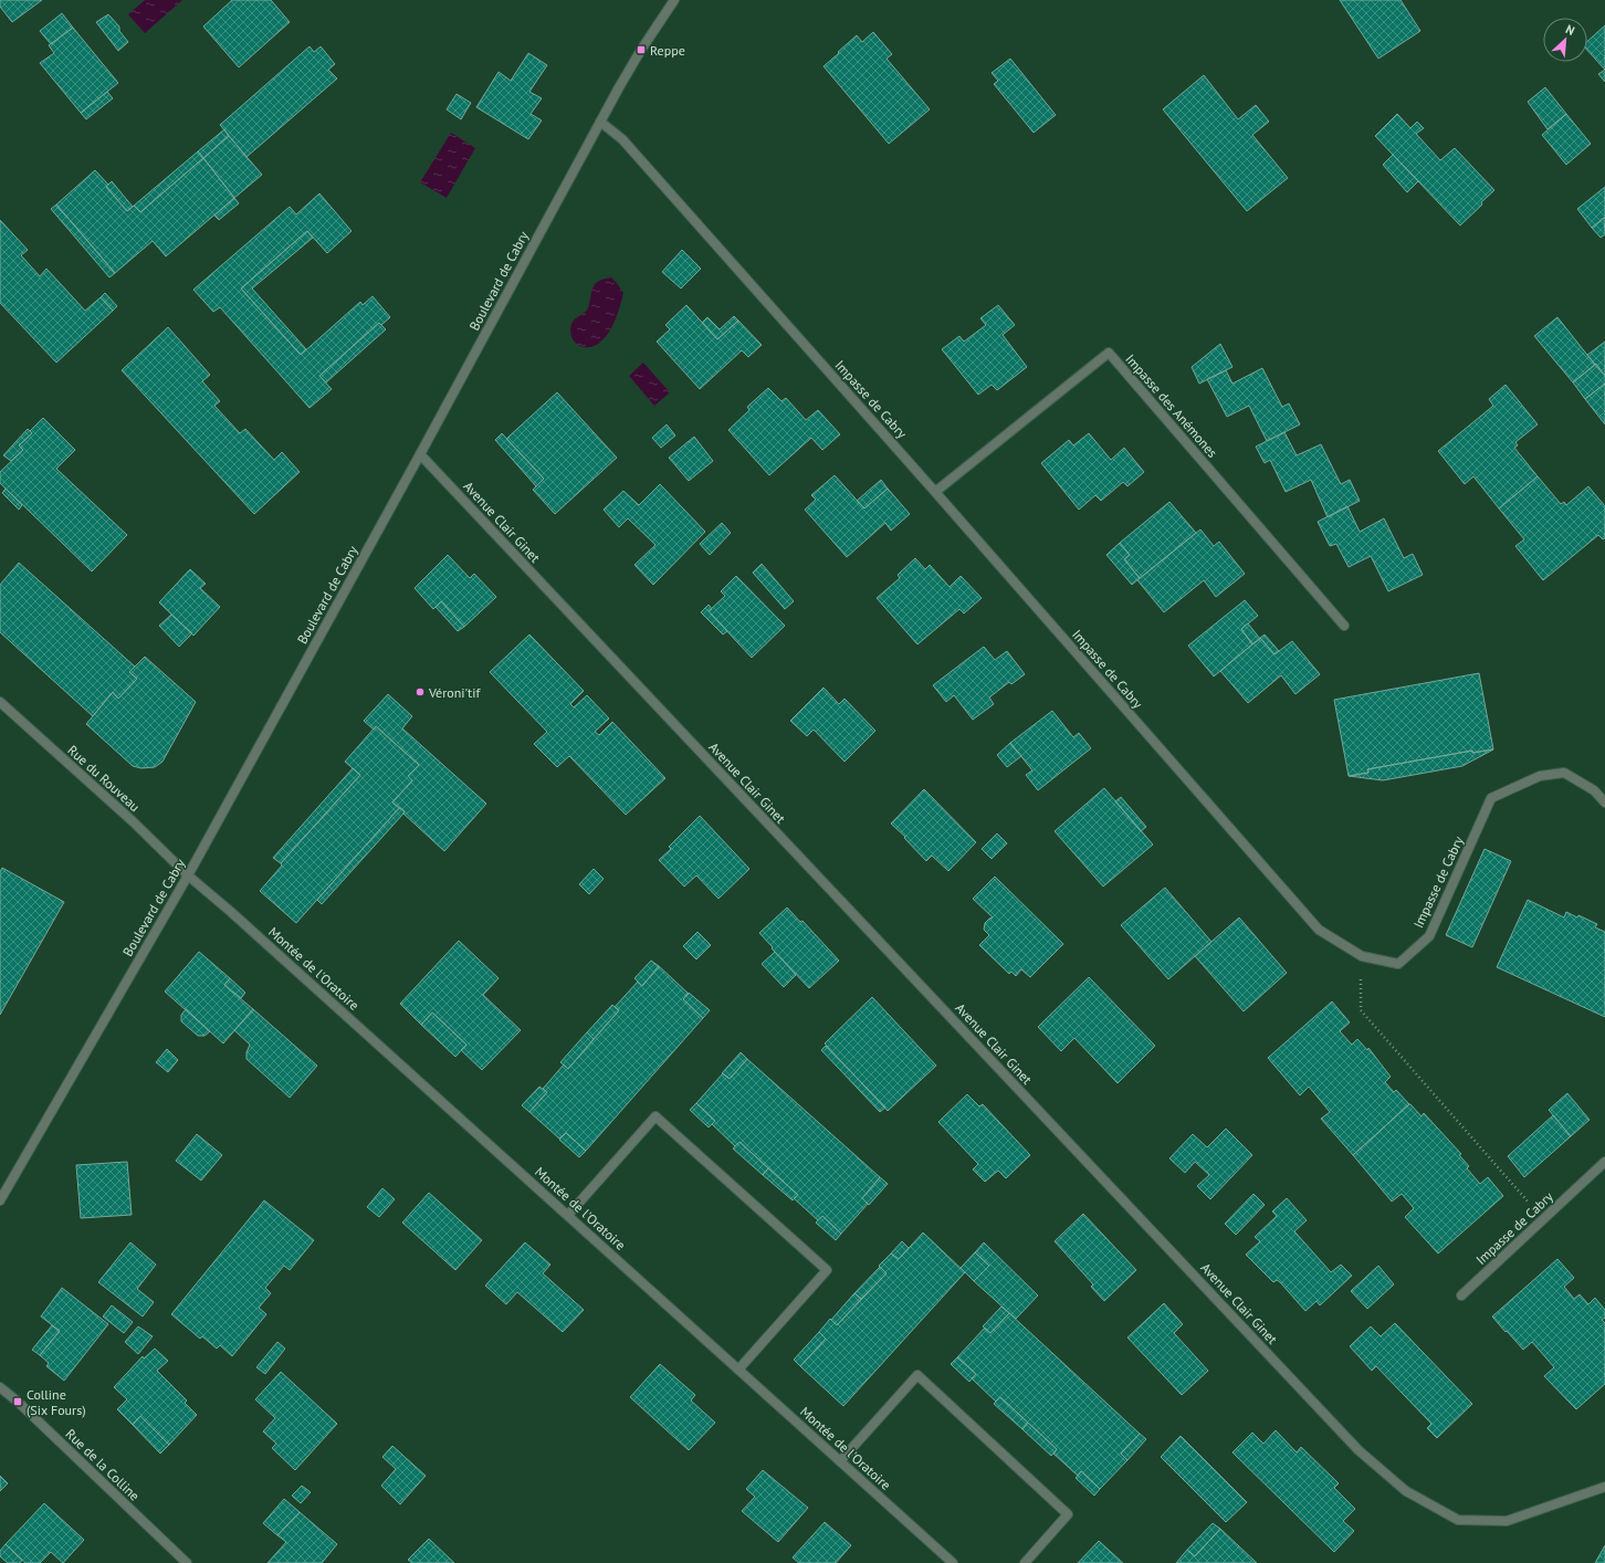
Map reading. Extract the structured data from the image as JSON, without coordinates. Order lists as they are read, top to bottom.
{
  "streets": {
    "street": [
      "Boulevard de Cabry",
      "Impasse de Cabry",
      "Impasse des Anémones",
      "Avenue Clair Ginet",
      "Rue du Rouveau",
      "Montée de l'Oratoire",
      "Rue de la Colline"
    ]
  },
  "crossings": [
    ["Boulevard de Cabry", "Impasse de Cabry"],
    ["Boulevard de Cabry", "Avenue Clair Ginet"],
    ["Boulevard de Cabry", "Rue du Rouveau"],
    ["Boulevard de Cabry", "Montée de l'Oratoire"],
    ["Impasse de Cabry", "Impasse des Anémones"],
    ["Rue du Rouveau", "Montée de l'Oratoire"]
  ],
  "places": {
    "transit": ["Reppe", "Colline (Six Fours)"],
    "other": ["Véroni'tif"]
  },
  "north": "top right"
}
